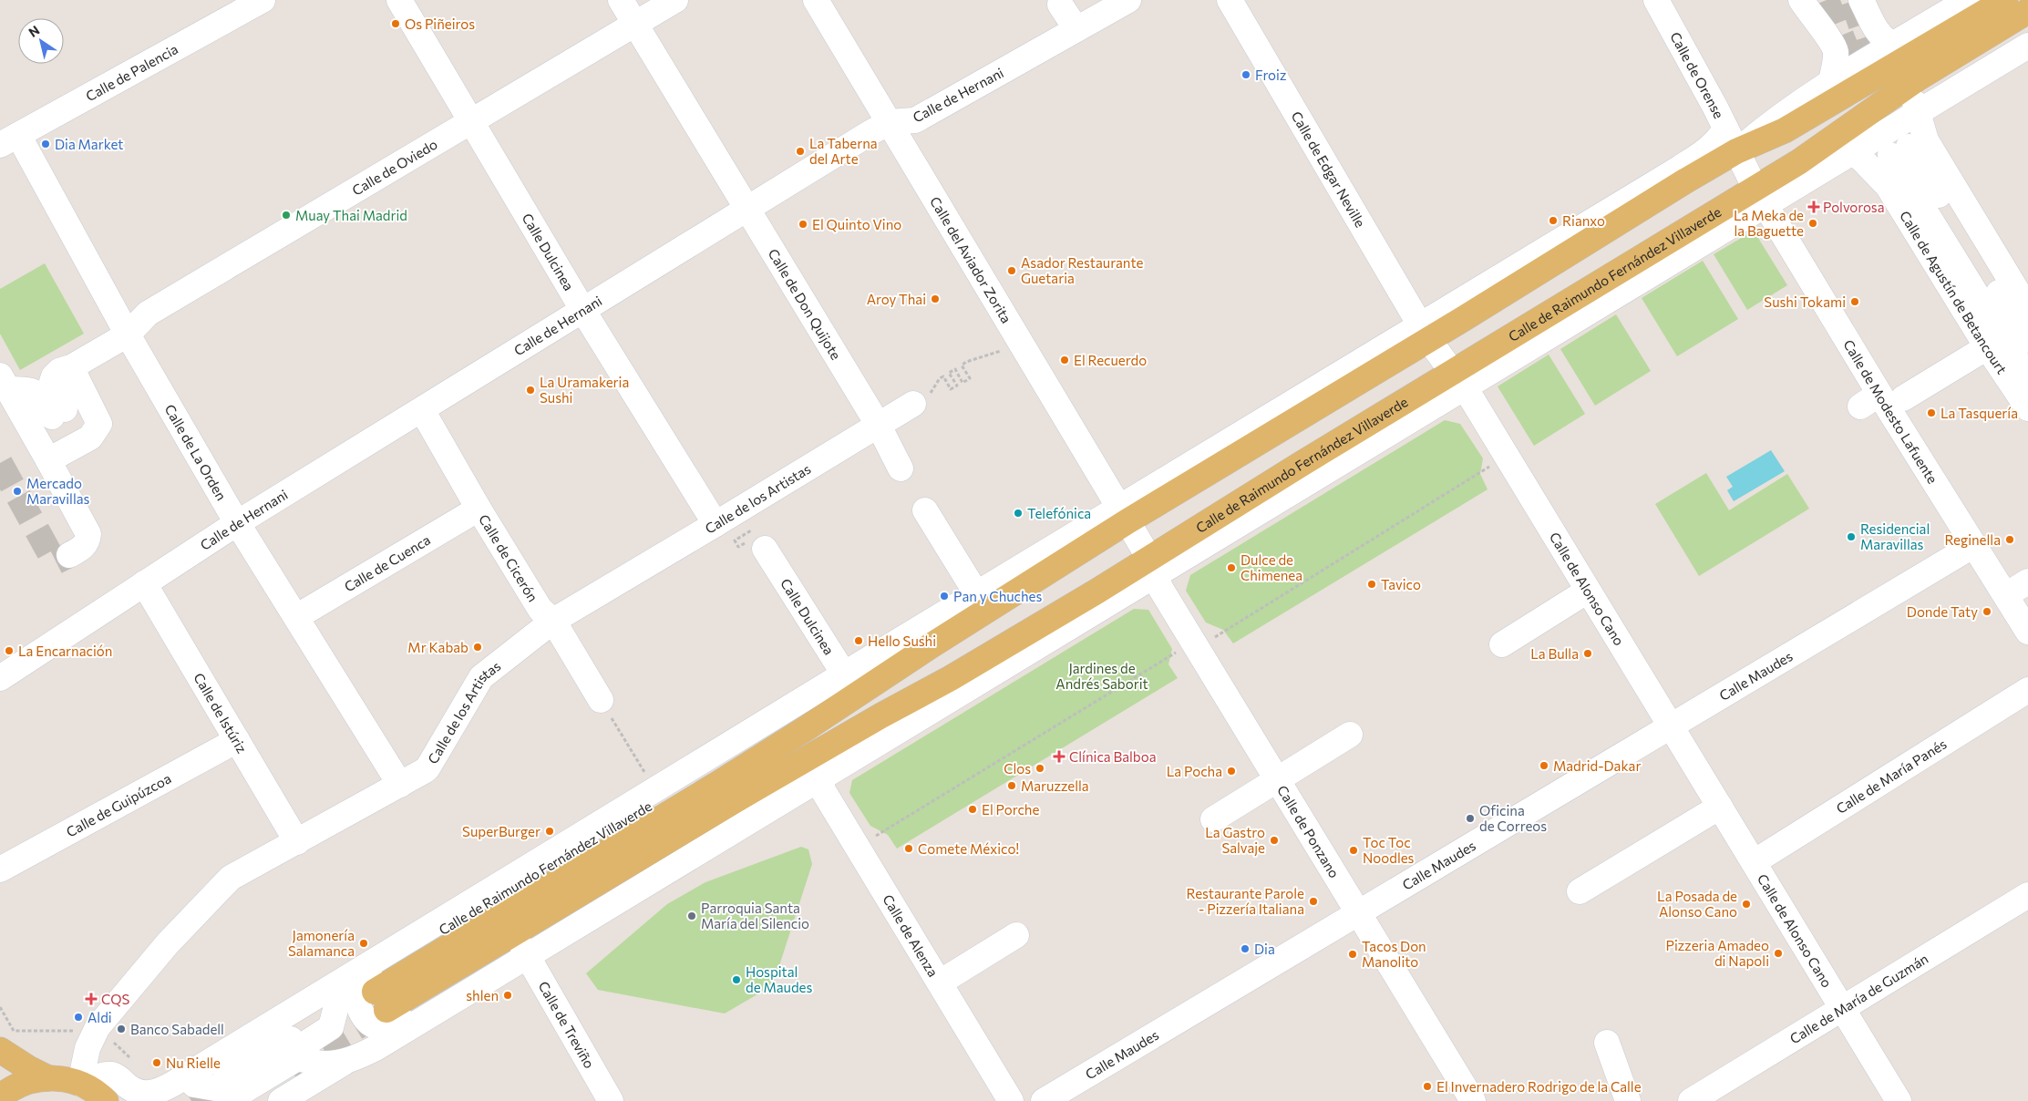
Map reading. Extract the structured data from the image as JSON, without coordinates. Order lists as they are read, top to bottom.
{
  "streets": {
    "main road": ["Calle de Raimundo Fernández Villaverde"],
    "street": [
      "Calle de Palencia",
      "Calle de Orense",
      "Calle de Hernani",
      "Calle de Oviedo",
      "Calle de Edgar Neville",
      "Calle Dulcinea",
      "Calle del Aviador Zorita",
      "Calle de Agustín de Betancourt",
      "Calle de Don Quijote",
      "Calle de Modesto Lafuente",
      "Calle de La Orden",
      "Calle de los Artistas",
      "Calle de Cicerón",
      "Calle de Cuenca",
      "Calle de Alonso Cano",
      "Calle Maudes",
      "Calle de Istúriz",
      "Calle de María Panés",
      "Calle de Guipúzcoa",
      "Calle de Ponzano",
      "Calle de Alenza",
      "Calle de María de Guzmán",
      "Calle de Treviño"
    ]
  },
  "crossings": [
    ["Calle de Palencia", "Calle de La Orden"],
    ["Calle de Orense", "Calle de Raimundo Fernández Villaverde"],
    ["Calle de Orense", "Calle de Modesto Lafuente"],
    ["Calle de Hernani", "Calle Dulcinea"],
    ["Calle de Hernani", "Calle del Aviador Zorita"],
    ["Calle de Hernani", "Calle de Don Quijote"],
    ["Calle de Hernani", "Calle de La Orden"],
    ["Calle de Hernani", "Calle de Cicerón"],
    ["Calle de Hernani", "Calle de Istúriz"],
    ["Calle de Oviedo", "Calle Dulcinea"],
    ["Calle de Oviedo", "Calle de Don Quijote"],
    ["Calle de Oviedo", "Calle de La Orden"],
    ["Calle de Edgar Neville", "Calle de Raimundo Fernández Villaverde"],
    ["Calle Dulcinea", "Calle de Raimundo Fernández Villaverde"],
    ["Calle Dulcinea", "Calle de los Artistas"],
    ["Calle del Aviador Zorita", "Calle de Raimundo Fernández Villaverde"],
    ["Calle de Raimundo Fernández Villaverde", "Calle de Agustín de Betancourt"],
    ["Calle de Raimundo Fernández Villaverde", "Calle de Modesto Lafuente"],
    ["Calle de Raimundo Fernández Villaverde", "Calle de Alonso Cano"],
    ["Calle de Raimundo Fernández Villaverde", "Calle de Ponzano"],
    ["Calle de Raimundo Fernández Villaverde", "Calle de Alenza"],
    ["Calle de Raimundo Fernández Villaverde", "Calle de Treviño"],
    ["Calle de Don Quijote", "Calle de los Artistas"],
    ["Calle de Modesto Lafuente", "Calle Maudes"],
    ["Calle de La Orden", "Calle de los Artistas"],
    ["Calle de La Orden", "Calle de Cuenca"],
    ["Calle de los Artistas", "Calle de Cicerón"],
    ["Calle de los Artistas", "Calle de Istúriz"],
    ["Calle de Cicerón", "Calle de Cuenca"],
    ["Calle de Alonso Cano", "Calle Maudes"],
    ["Calle de Alonso Cano", "Calle de María Panés"],
    ["Calle de Alonso Cano", "Calle de María de Guzmán"],
    ["Calle Maudes", "Calle de Ponzano"],
    ["Calle de Istúriz", "Calle de Guipúzcoa"]
  ],
  "parks": ["Jardines de Andrés Saborit"],
  "places": {
    "other": [
      "Os Piñeiros",
      "Froiz",
      "Dia Market",
      "La Taberna del Arte",
      "Muay Thai Madrid",
      "Rianxo",
      "La Meka de la Baguette",
      "El Quinto Vino",
      "Asador Restaurante Guetaria",
      "Aroy Thai",
      "Sushi Tokami",
      "El Recuerdo",
      "La Uramakeria Sushi",
      "La Tasquería",
      "Mercado Maravillas",
      "Telefónica",
      "Residencial Maravillas",
      "Reginella",
      "Dulce de Chimenea",
      "Tavico",
      "Pan y Chuches",
      "Donde Taty",
      "Hello Sushi",
      "Mr Kabab",
      "La Encarnación",
      "La Bulla",
      "Madrid-Dakar",
      "Clos",
      "La Pocha",
      "Maruzzella",
      "El Porche",
      "Oficina de Correos",
      "SuperBurger",
      "La Gastro Salvaje",
      "Comete México!",
      "Toc Toc Noodles",
      "Restaurante Parole - Pizzería Italiana",
      "La Posada de Alonso Cano",
      "Parroquia Santa María del Silencio",
      "Jamonería Salamanca",
      "Dia",
      "Pizzeria Amadeo di Napoli",
      "Tacos Don Manolito",
      "Hospital de Maudes",
      "shlen",
      "Aldi",
      "Banco Sabadell",
      "Nu Rielle",
      "El Invernadero Rodrigo de la Calle"
    ],
    "health": ["Polvorosa", "Clínica Balboa", "CQS"]
  },
  "north": "top left"
}
